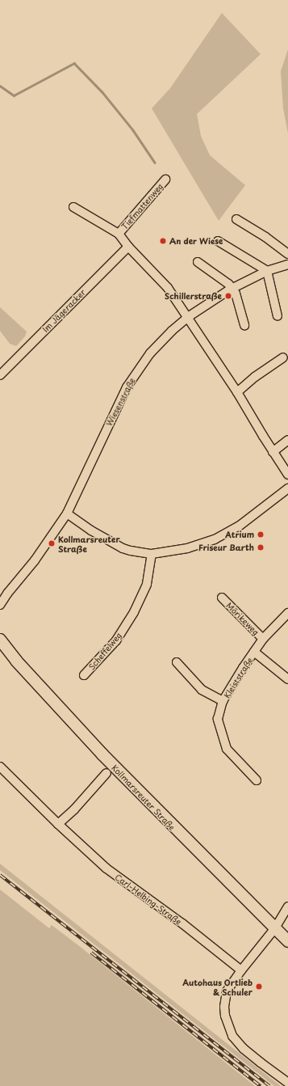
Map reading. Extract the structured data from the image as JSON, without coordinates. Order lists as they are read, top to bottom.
{
  "streets": {
    "main road": ["Kollmarsreuter Straße"],
    "street": [
      "Tiefmattenweg",
      "Im Jägeracker",
      "Wiesenstraße",
      "Mörikeweg",
      "Scheffelweg",
      "Kleiststraße",
      "Carl-Helbing-Straße"
    ]
  },
  "crossings": [
    ["Mörikeweg", "Kleiststraße"]
  ],
  "places": [
    "An der Wiese",
    "Schillerstraße",
    "Atrium",
    "Kollmarsreuter Straße",
    "Friseur Barth",
    "Autohaus Ortlieb & Schuler"
  ]
}
